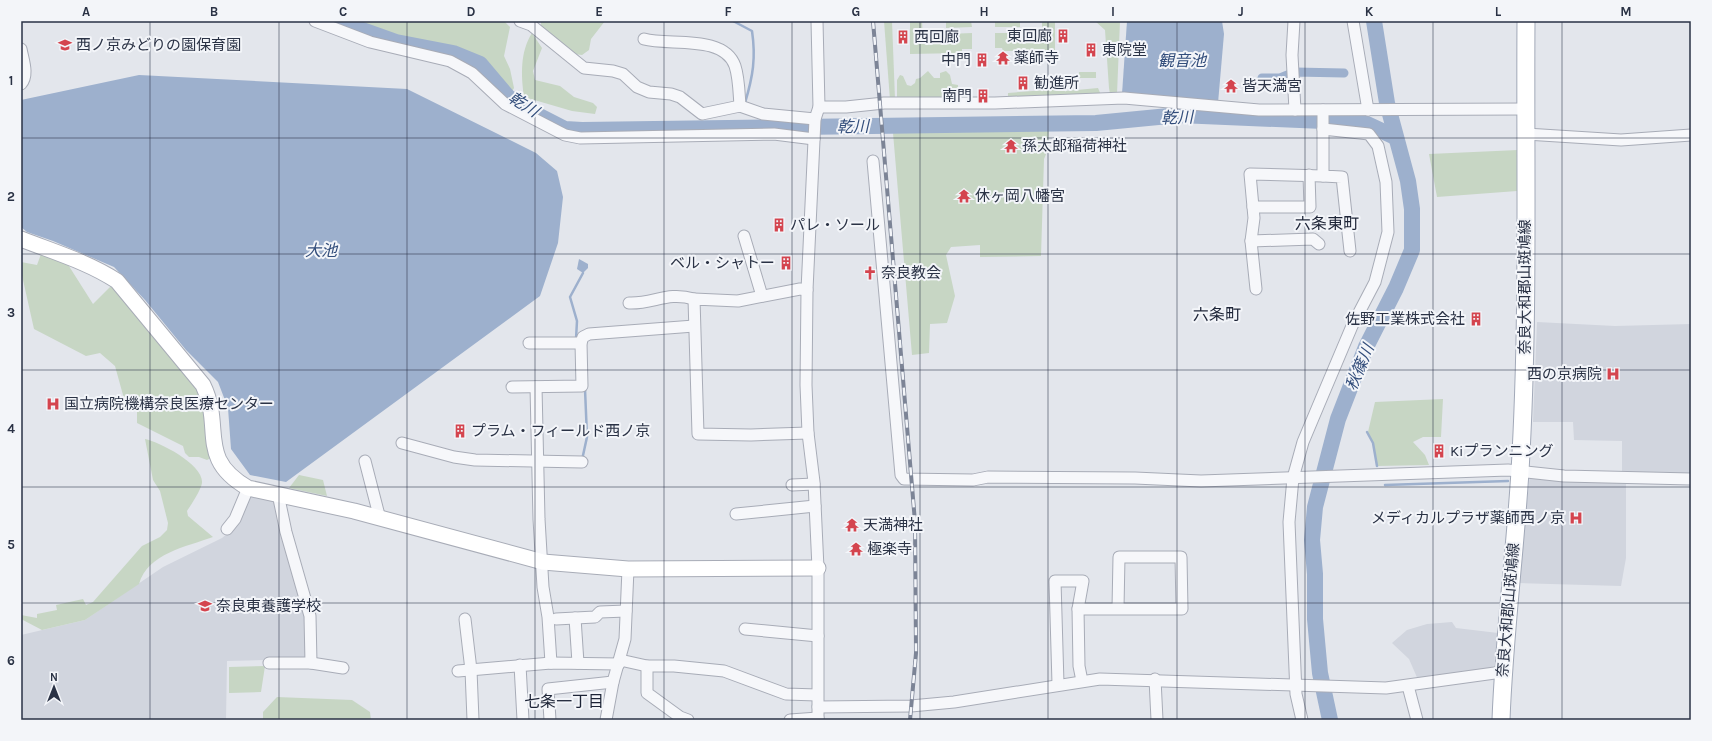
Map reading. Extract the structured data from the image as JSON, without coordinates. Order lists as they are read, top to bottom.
{
  "streets": {
    "main road": ["奈良大和郡山斑鳩線"]
  },
  "districts": ["六条東町", "六条町", "七条一丁目"],
  "water": [
    "観音池",
    "乾川",
    "大池",
    "秋篠川"
  ],
  "places": {
    "building": [
      "東回廊",
      "西回廊",
      "東院堂",
      "中門",
      "勧進所",
      "南門",
      "パレ・ソール",
      "ベル・シャトー",
      "佐野工業株式会社",
      "プラム・フィールド西ノ京",
      "Kiプランニング"
    ],
    "school or university": ["西ノ京みどりの園保育園", "奈良東養護学校"],
    "temple": [
      "薬師寺",
      "皆天満宮",
      "孫太郎稲荷神社",
      "休ヶ岡八幡宮",
      "天満神社",
      "極楽寺"
    ],
    "church": ["奈良教会"],
    "hospital": ["西の京病院", "国立病院機構奈良医療センター", "メディカルプラザ薬師西ノ京"]
  },
  "north": "top",
  "grid": {
    "columns": [
      "A",
      "B",
      "C",
      "D",
      "E",
      "F",
      "G",
      "H",
      "I",
      "J",
      "K",
      "L",
      "M"
    ],
    "rows": [
      "1",
      "2",
      "3",
      "4",
      "5",
      "6"
    ]
  }
}
